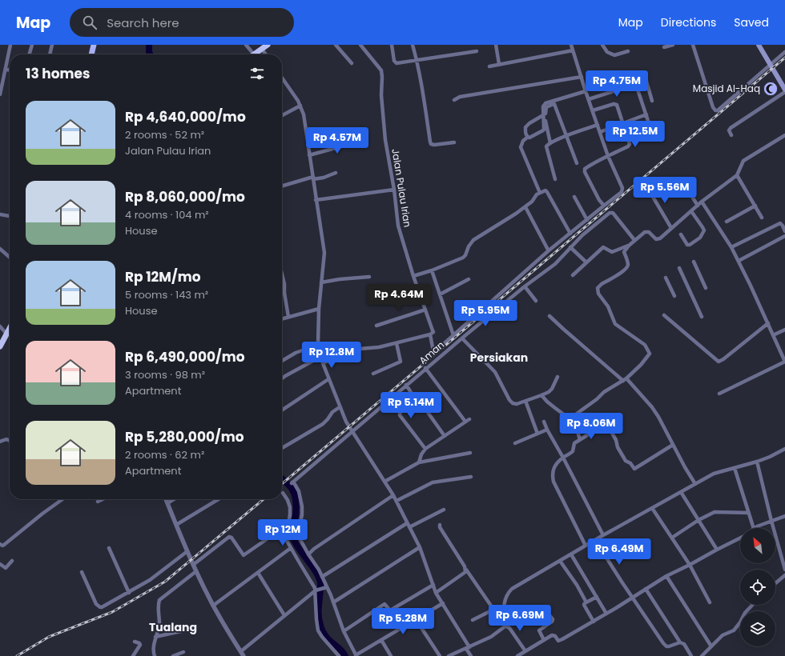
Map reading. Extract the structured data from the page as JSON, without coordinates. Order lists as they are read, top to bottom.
{
  "streets": {
    "street": ["Jalan Pulau Irian", "Aman"]
  },
  "districts": ["Persiakan", "Tualang"],
  "places": {
    "mosque": ["Masjid Al-Haq"]
  },
  "north": "top left",
  "page": {
    "header": "Map",
    "search": "Search here",
    "nav": ["Map", "Directions", "Saved"],
    "heading": "13 homes",
    "price": [
      "Rp 4.75M",
      "Rp 12.5M",
      "Rp 4.57M",
      "Rp 5.56M",
      "Rp 4.64M",
      "Rp 5.95M",
      "Rp 12.8M",
      "Rp 5.14M",
      "Rp 8.06M",
      "Rp 12M",
      "Rp 6.49M",
      "Rp 6.69M",
      "Rp 5.28M"
    ],
    "list": [
      {
        "name": "Rp 4,640,000/mo",
        "note": "2 rooms · 52 m² · Jalan Pulau Irian"
      },
      {
        "name": "Rp 8,060,000/mo",
        "note": "4 rooms · 104 m² · House"
      },
      {
        "name": "Rp 12M/mo",
        "note": "5 rooms · 143 m² · House"
      },
      {
        "name": "Rp 6,490,000/mo",
        "note": "3 rooms · 98 m² · Apartment"
      },
      {
        "name": "Rp 5,280,000/mo",
        "note": "2 rooms · 62 m² · Apartment"
      }
    ]
  }
}
